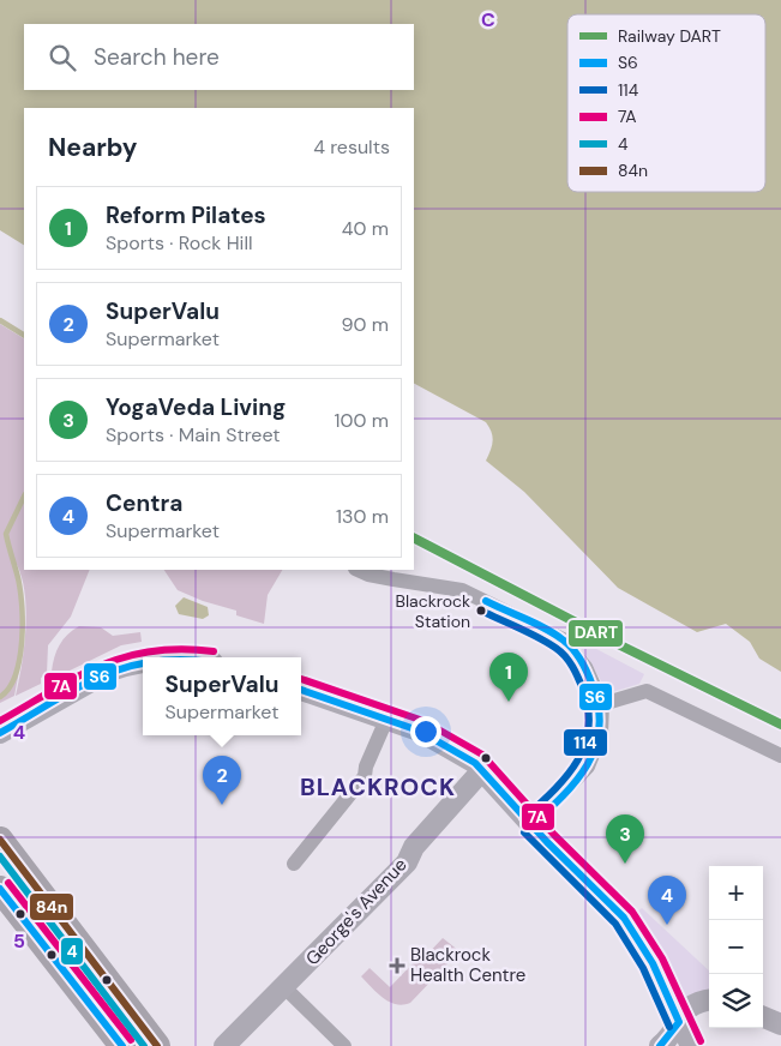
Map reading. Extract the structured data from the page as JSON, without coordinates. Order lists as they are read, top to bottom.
{
  "streets": {
    "street": ["George's Avenue"]
  },
  "districts": ["BLACKROCK"],
  "places": {
    "other": ["Blackrock Station"],
    "health": ["Blackrock Health Centre"]
  },
  "lines": [
    "rail line DART",
    "transit line S6",
    "transit line 114",
    "transit line 7A",
    "transit line 84n",
    "transit line 4"
  ],
  "legend": [
    "Railway DART",
    "S6",
    "114",
    "7A",
    "4",
    "84n"
  ],
  "page": {
    "search": "Search here",
    "heading": ["Nearby", "4 results"],
    "list": [
      {
        "mark": "1",
        "name": "Reform Pilates",
        "note": "Sports · Rock Hill",
        "value": "40 m"
      },
      {
        "mark": "2",
        "name": "SuperValu",
        "note": "Supermarket",
        "value": "90 m"
      },
      {
        "mark": "3",
        "name": "YogaVeda Living",
        "note": "Sports · Main Street",
        "value": "100 m"
      },
      {
        "mark": "4",
        "name": "Centra",
        "note": "Supermarket",
        "value": "130 m"
      }
    ],
    "pins": [
      "1",
      "2",
      "3",
      "4"
    ],
    "popup": ["SuperValu", "Supermarket"],
    "map_buttons": ["+", "−"]
  },
  "grid": {
    "columns": ["C"],
    "rows": ["4", "5"]
  }
}
